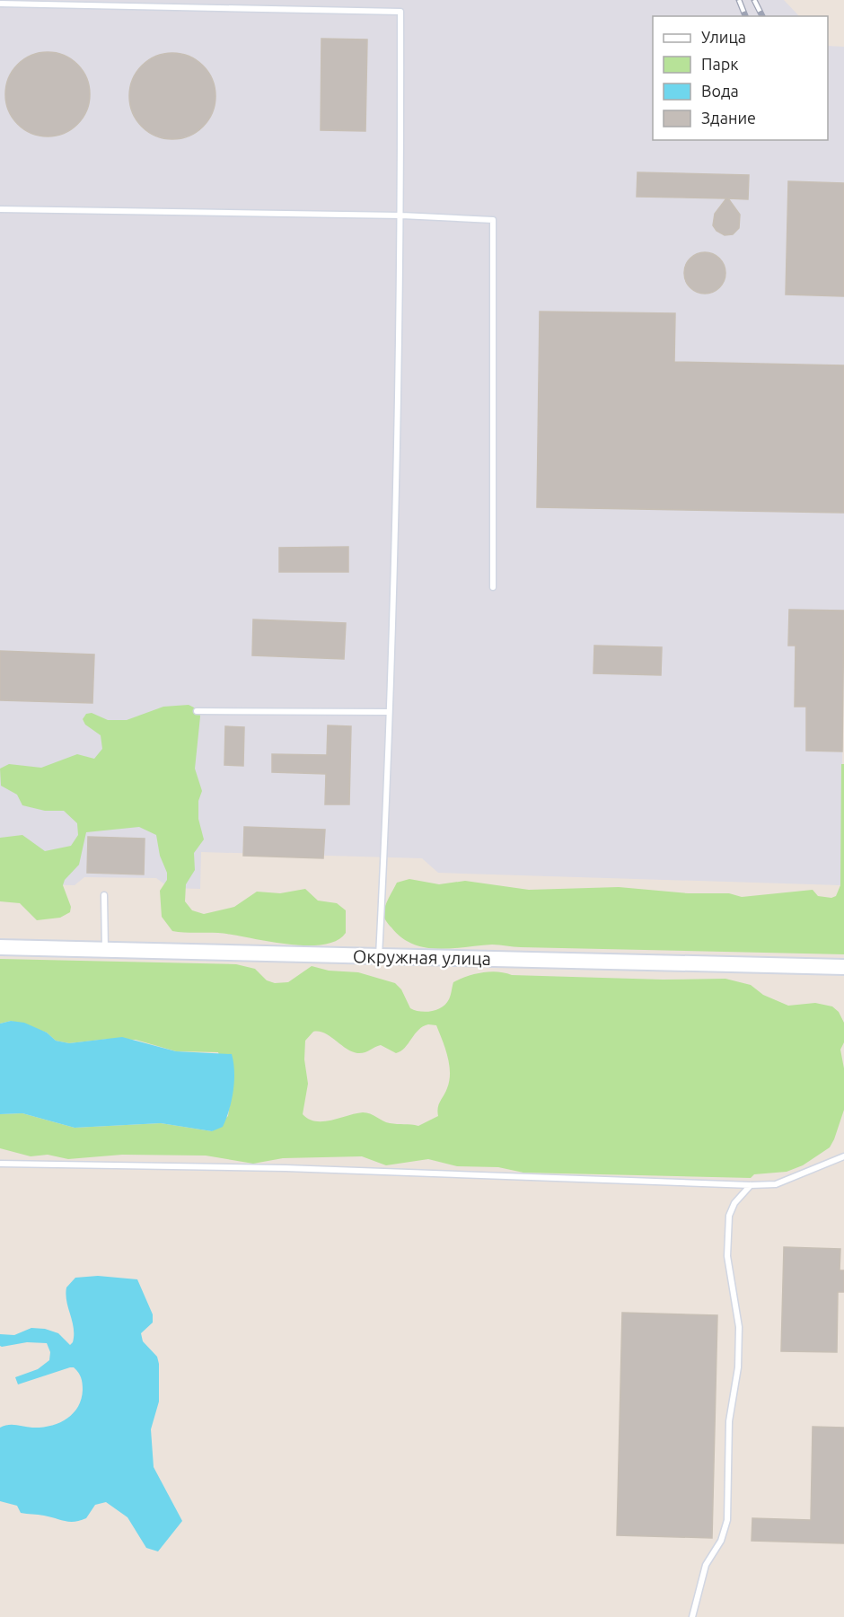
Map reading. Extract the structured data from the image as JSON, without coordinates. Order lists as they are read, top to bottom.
{
  "streets": {
    "main road": ["Окружная улица"]
  },
  "legend": [
    "Улица",
    "Парк",
    "Вода",
    "Здание"
  ]
}
